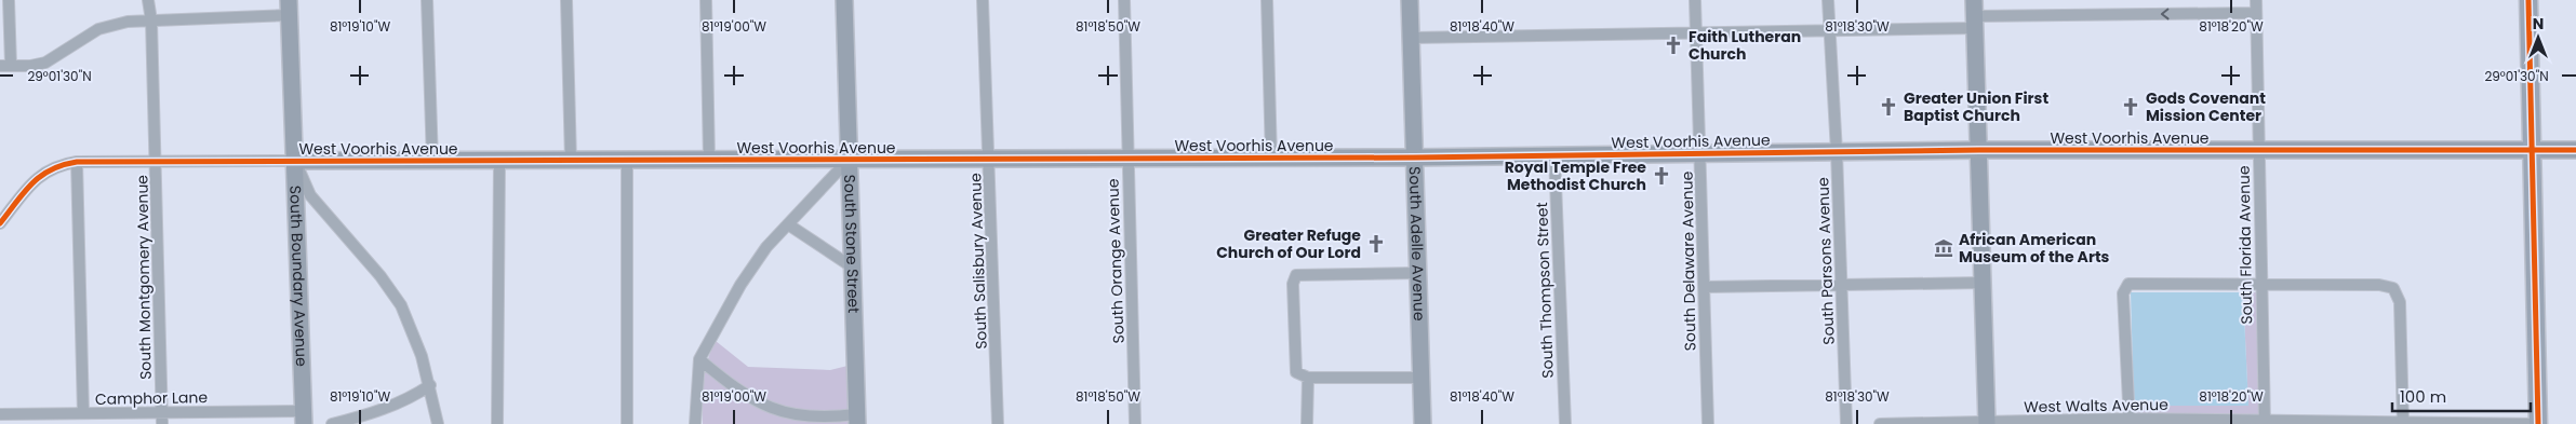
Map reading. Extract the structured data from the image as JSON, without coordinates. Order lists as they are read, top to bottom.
{
  "streets": {
    "street": [
      "West Voorhis Avenue",
      "South Stone Street",
      "South Adelle Avenue",
      "South Florida Avenue",
      "South Salisbury Avenue",
      "South Orange Avenue",
      "South Delaware Avenue",
      "South Parsons Avenue",
      "South Boundary Avenue",
      "South Montgomery Avenue",
      "South Thompson Street",
      "Camphor Lane",
      "West Walts Avenue"
    ]
  },
  "crossings": [
    ["West Voorhis Avenue", "South Stone Street"],
    ["West Voorhis Avenue", "South Adelle Avenue"],
    ["West Voorhis Avenue", "South Florida Avenue"],
    ["West Voorhis Avenue", "South Salisbury Avenue"],
    ["West Voorhis Avenue", "South Orange Avenue"],
    ["West Voorhis Avenue", "South Delaware Avenue"],
    ["West Voorhis Avenue", "South Parsons Avenue"],
    ["West Voorhis Avenue", "South Boundary Avenue"],
    ["West Voorhis Avenue", "South Montgomery Avenue"],
    ["West Voorhis Avenue", "South Thompson Street"],
    ["South Florida Avenue", "West Walts Avenue"],
    ["South Boundary Avenue", "Camphor Lane"],
    ["South Montgomery Avenue", "Camphor Lane"]
  ],
  "places": {
    "church": [
      "Faith Lutheran Church",
      "Greater Union First Baptist Church",
      "Gods Covenant Mission Center",
      "Royal Temple Free Methodist Church",
      "Greater Refuge Church of Our Lord"
    ],
    "museum": ["African American Museum of the Arts"]
  },
  "scale_bar": "100 m",
  "north": "top",
  "coordinates": [
    "81°19'10\"W",
    "81°19'00\"W",
    "81°18'50\"W",
    "81°18'40\"W",
    "81°18'30\"W",
    "81°18'20\"W",
    "29°01'30\"N"
  ]
}
